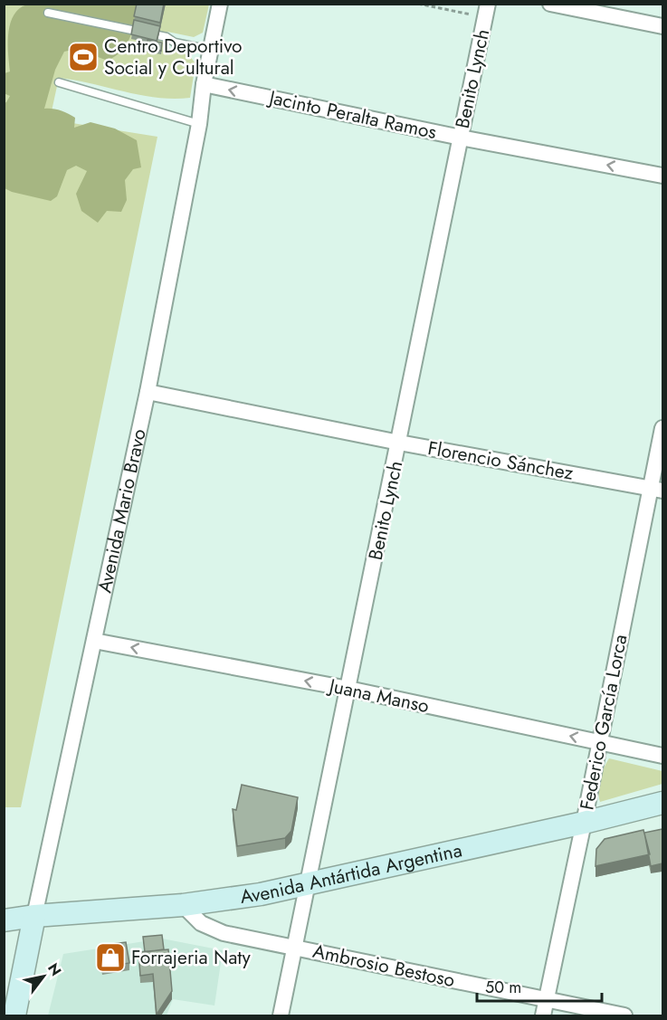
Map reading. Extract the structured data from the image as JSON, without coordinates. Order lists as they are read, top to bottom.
{
  "streets": {
    "main road": ["Avenida Mario Bravo", "Avenida Antártida Argentina"],
    "street": [
      "Benito Lynch",
      "Jacinto Peralta Ramos",
      "Florencio Sánchez",
      "Juana Manso",
      "Federico García Lorca",
      "Ambrosio Bestoso"
    ]
  },
  "crossings": [
    ["Benito Lynch", "Jacinto Peralta Ramos"],
    ["Benito Lynch", "Florencio Sánchez"],
    ["Benito Lynch", "Juana Manso"],
    ["Benito Lynch", "Avenida Antártida Argentina"],
    ["Benito Lynch", "Ambrosio Bestoso"],
    ["Jacinto Peralta Ramos", "Avenida Mario Bravo"],
    ["Florencio Sánchez", "Avenida Mario Bravo"],
    ["Florencio Sánchez", "Federico García Lorca"],
    ["Avenida Mario Bravo", "Juana Manso"],
    ["Avenida Mario Bravo", "Avenida Antártida Argentina"],
    ["Juana Manso", "Federico García Lorca"],
    ["Federico García Lorca", "Avenida Antártida Argentina"],
    ["Federico García Lorca", "Ambrosio Bestoso"],
    ["Avenida Antártida Argentina", "Ambrosio Bestoso"]
  ],
  "one_way": ["Jacinto Peralta Ramos", "Juana Manso"],
  "places": {
    "sports": ["Centro Deportivo Social y Cultural"],
    "shop": ["Forrajeria Naty"]
  },
  "scale_bar": "50 m",
  "north": "top right"
}
